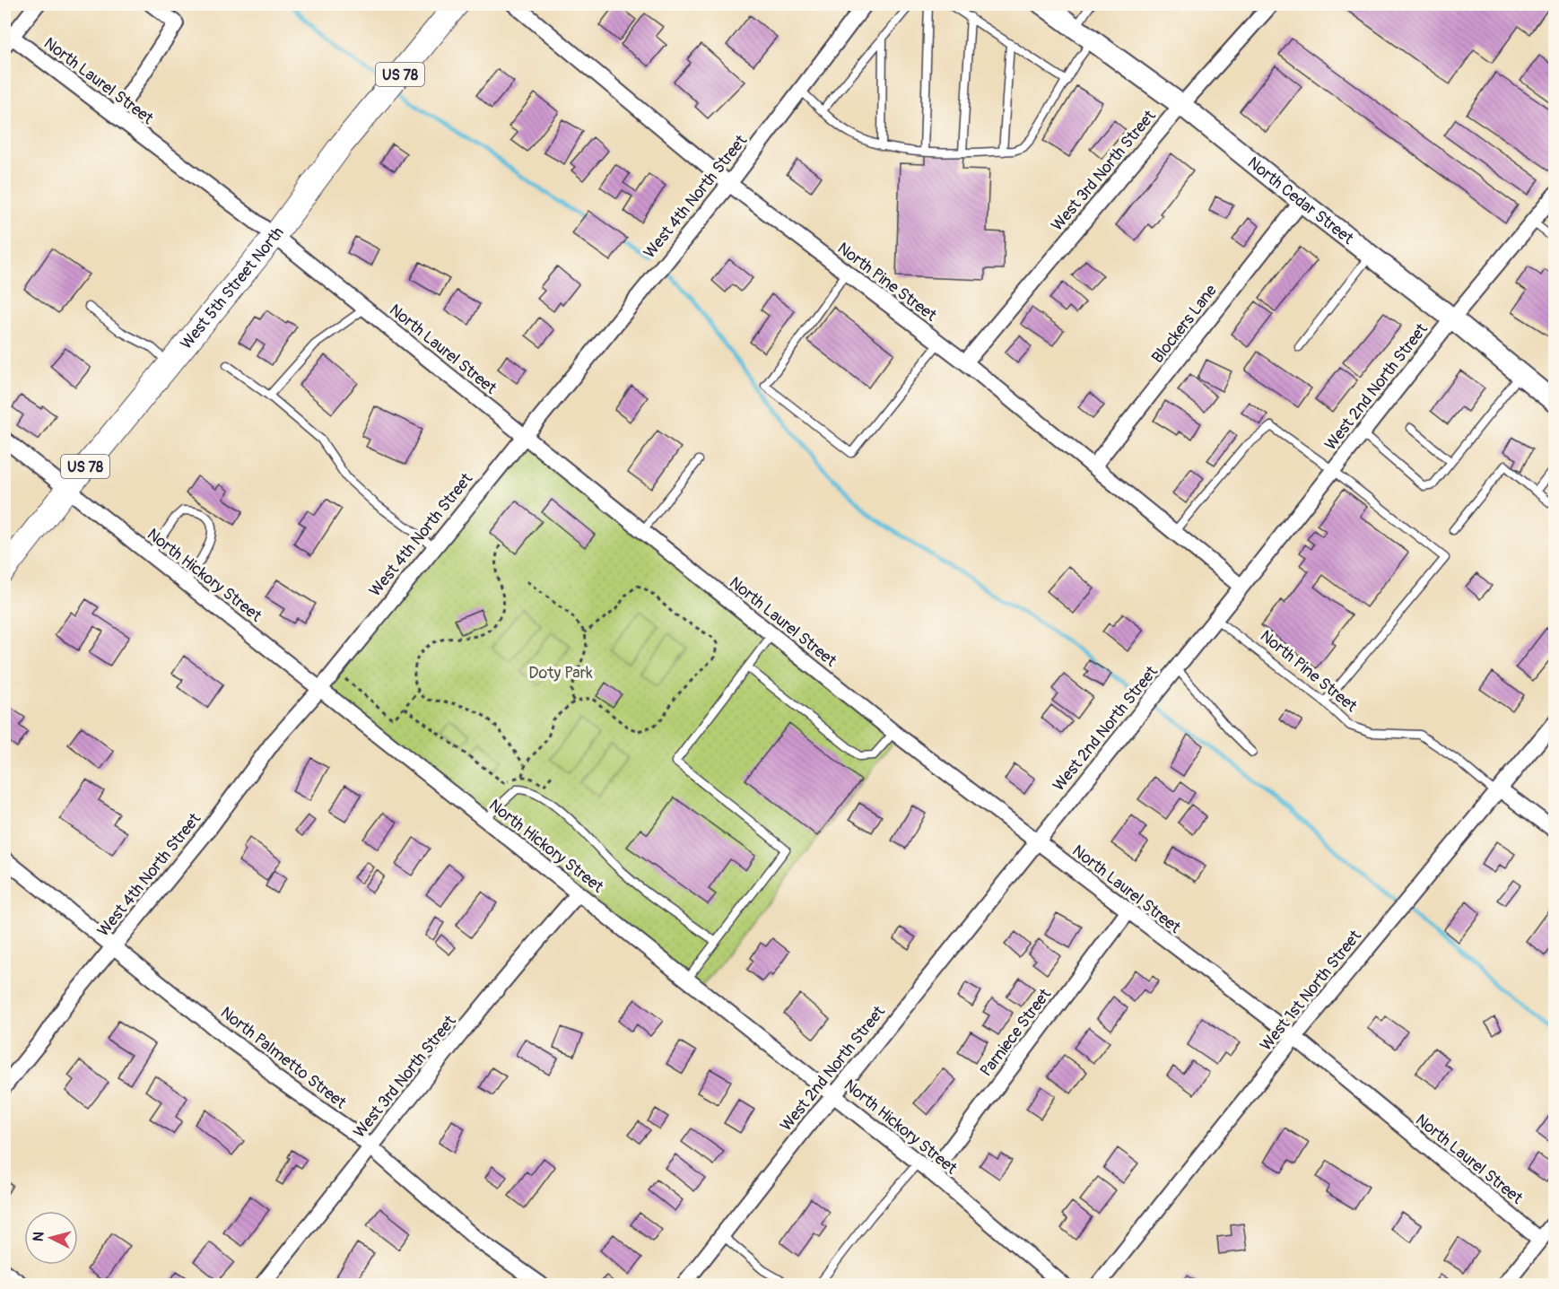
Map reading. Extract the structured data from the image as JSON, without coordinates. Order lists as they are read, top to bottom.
{
  "streets": {
    "main road": ["US 78", "West 5th Street North"],
    "street": [
      "North Laurel Street",
      "West 3rd North Street",
      "West 4th North Street",
      "North Cedar Street",
      "North Pine Street",
      "Blockers Lane",
      "West 2nd North Street",
      "North Hickory Street",
      "West 1st North Street",
      "Parniece Street",
      "North Palmetto Street"
    ]
  },
  "crossings": [
    ["North Laurel Street", "West 4th North Street"],
    ["North Laurel Street", "West 5th Street North"],
    ["North Laurel Street", "West 2nd North Street"],
    ["North Laurel Street", "West 1st North Street"],
    ["North Laurel Street", "Parniece Street"],
    ["West 3rd North Street", "North Cedar Street"],
    ["West 3rd North Street", "North Pine Street"],
    ["West 3rd North Street", "North Hickory Street"],
    ["West 3rd North Street", "North Palmetto Street"],
    ["West 4th North Street", "North Pine Street"],
    ["West 4th North Street", "North Hickory Street"],
    ["West 4th North Street", "North Palmetto Street"],
    ["North Cedar Street", "Blockers Lane"],
    ["North Cedar Street", "West 2nd North Street"],
    ["North Pine Street", "Blockers Lane"],
    ["North Pine Street", "West 2nd North Street"],
    ["North Pine Street", "West 1st North Street"],
    ["West 5th Street North", "North Hickory Street"],
    ["West 2nd North Street", "North Hickory Street"],
    ["North Hickory Street", "Parniece Street"]
  ],
  "parks": ["Doty Park"],
  "north": "left"
}
